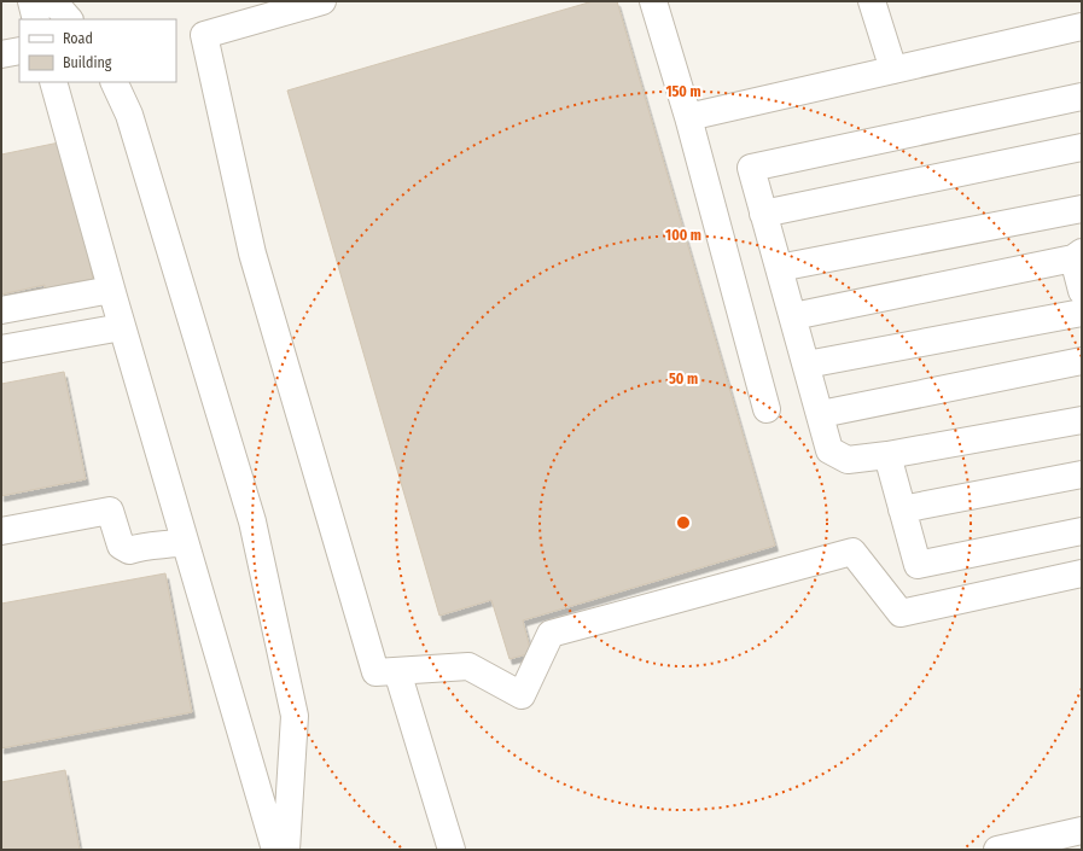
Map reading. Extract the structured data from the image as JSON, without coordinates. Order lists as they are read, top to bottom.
{
  "legend": ["Road", "Building"],
  "rings": ["150 m", "100 m", "50 m"]
}
